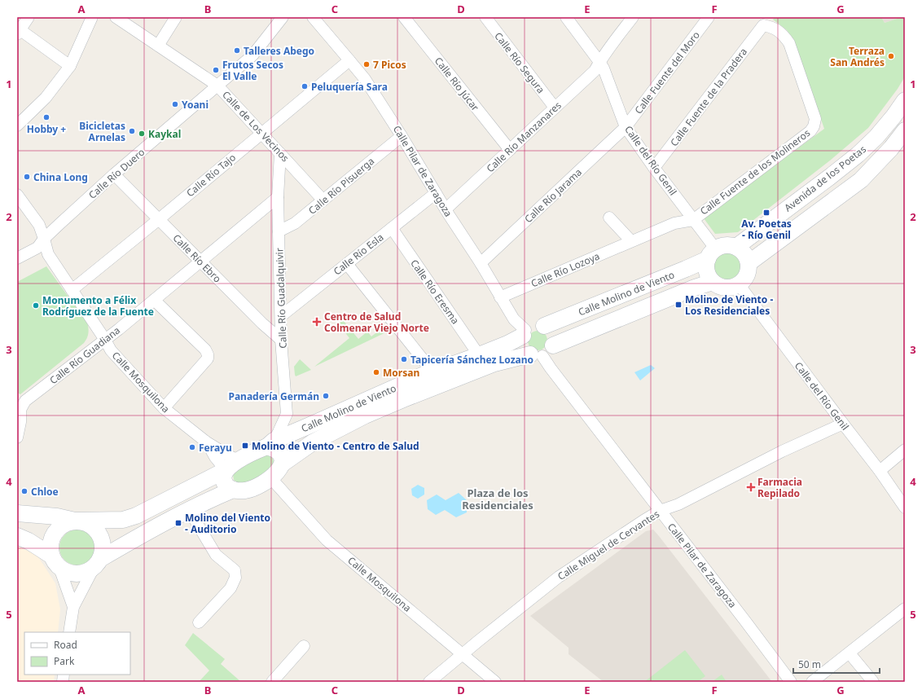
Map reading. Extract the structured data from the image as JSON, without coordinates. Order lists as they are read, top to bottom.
{
  "streets": {
    "main road": ["Avenida de los Poetas", "Calle Molino de Viento"],
    "street": [
      "Calle Río Segura",
      "Calle Fuente del Moro",
      "Calle Río Júcar",
      "Calle Fuente de la Pradera",
      "Calle de Los Vecinos",
      "Calle Río Manzanares",
      "Calle del Río Genil",
      "Calle Pilar de Zaragoza",
      "Calle Fuente de los Molineros",
      "Calle Río Duero",
      "Calle Río Tajo",
      "Calle Río Pisuerga",
      "Calle Río Jarama",
      "Calle Río Esla",
      "Calle Río Ebro",
      "Calle Río Lozoya",
      "Calle Río Eresma",
      "Calle Río Guadalquivir",
      "Calle Río Guadiana",
      "Calle Mosquilona",
      "Calle Miguel de Cervantes"
    ]
  },
  "crossings": [
    ["Calle Río Segura", "Calle Río Manzanares"],
    ["Calle Fuente del Moro", "Calle del Río Genil"],
    ["Calle Fuente del Moro", "Calle Río Jarama"],
    ["Calle Río Júcar", "Calle Río Manzanares"],
    ["Calle Fuente de la Pradera", "Calle del Río Genil"],
    ["Calle Fuente de la Pradera", "Calle Fuente de los Molineros"],
    ["Calle de Los Vecinos", "Calle Río Duero"],
    ["Calle de Los Vecinos", "Calle Río Tajo"],
    ["Calle de Los Vecinos", "Calle Río Pisuerga"],
    ["Calle de Los Vecinos", "Calle Río Guadalquivir"],
    ["Calle Río Manzanares", "Calle del Río Genil"],
    ["Calle Río Manzanares", "Calle Pilar de Zaragoza"],
    ["Calle del Río Genil", "Calle Fuente de los Molineros"],
    ["Calle del Río Genil", "Avenida de los Poetas"],
    ["Calle del Río Genil", "Calle Río Jarama"],
    ["Calle del Río Genil", "Calle Río Lozoya"],
    ["Calle del Río Genil", "Calle Molino de Viento"],
    ["Calle del Río Genil", "Calle Miguel de Cervantes"],
    ["Calle Pilar de Zaragoza", "Calle Río Tajo"],
    ["Calle Pilar de Zaragoza", "Calle Río Pisuerga"],
    ["Calle Pilar de Zaragoza", "Calle Río Jarama"],
    ["Calle Pilar de Zaragoza", "Calle Río Esla"],
    ["Calle Pilar de Zaragoza", "Calle Río Lozoya"],
    ["Calle Pilar de Zaragoza", "Calle Molino de Viento"],
    ["Calle Pilar de Zaragoza", "Calle Miguel de Cervantes"],
    ["Calle Fuente de los Molineros", "Calle Río Lozoya"],
    ["Calle Río Duero", "Calle Río Ebro"],
    ["Calle Río Duero", "Calle Mosquilona"],
    ["Calle Río Tajo", "Calle Río Ebro"],
    ["Calle Río Tajo", "Calle Mosquilona"],
    ["Avenida de los Poetas", "Calle Molino de Viento"],
    ["Calle Río Pisuerga", "Calle Río Guadalquivir"],
    ["Calle Río Esla", "Calle Río Eresma"],
    ["Calle Río Esla", "Calle Río Guadalquivir"],
    ["Calle Río Ebro", "Calle Río Guadalquivir"],
    ["Calle Río Ebro", "Calle Río Guadiana"],
    ["Calle Río Eresma", "Calle Molino de Viento"],
    ["Calle Molino de Viento", "Calle Río Guadalquivir"],
    ["Calle Molino de Viento", "Calle Mosquilona"],
    ["Calle Río Guadalquivir", "Calle Río Guadiana"],
    ["Calle Río Guadiana", "Calle Mosquilona"],
    ["Calle Mosquilona", "Calle Miguel de Cervantes"]
  ],
  "districts": ["Plaza de los Residenciales"],
  "places": {
    "other": [
      "Talleres Abego",
      "Terraza San Andrés",
      "7 Picos",
      "Frutos Secos El Valle",
      "Peluquería Sara",
      "Yoani",
      "Hobby +",
      "Bicicletas Arnelas",
      "Kaykal",
      "China Long",
      "Monumento a Félix Rodríguez de la Fuente",
      "Tapicería Sánchez Lozano",
      "Morsan",
      "Panadería Germán",
      "Ferayu",
      "Chloe"
    ],
    "transit": [
      "Av. Poetas - Río Genil",
      "Molino de Viento - Los Residenciales",
      "Molino de Viento - Centro de Salud",
      "Molino del Viento - Auditorio"
    ],
    "health": ["Centro de Salud Colmenar Viejo Norte", "Farmacia Repilado"]
  },
  "legend": ["Road", "Park"],
  "scale_bar": "50 m",
  "grid": {
    "columns": [
      "A",
      "B",
      "C",
      "D",
      "E",
      "F",
      "G"
    ],
    "rows": [
      "1",
      "2",
      "3",
      "4",
      "5"
    ]
  }
}
